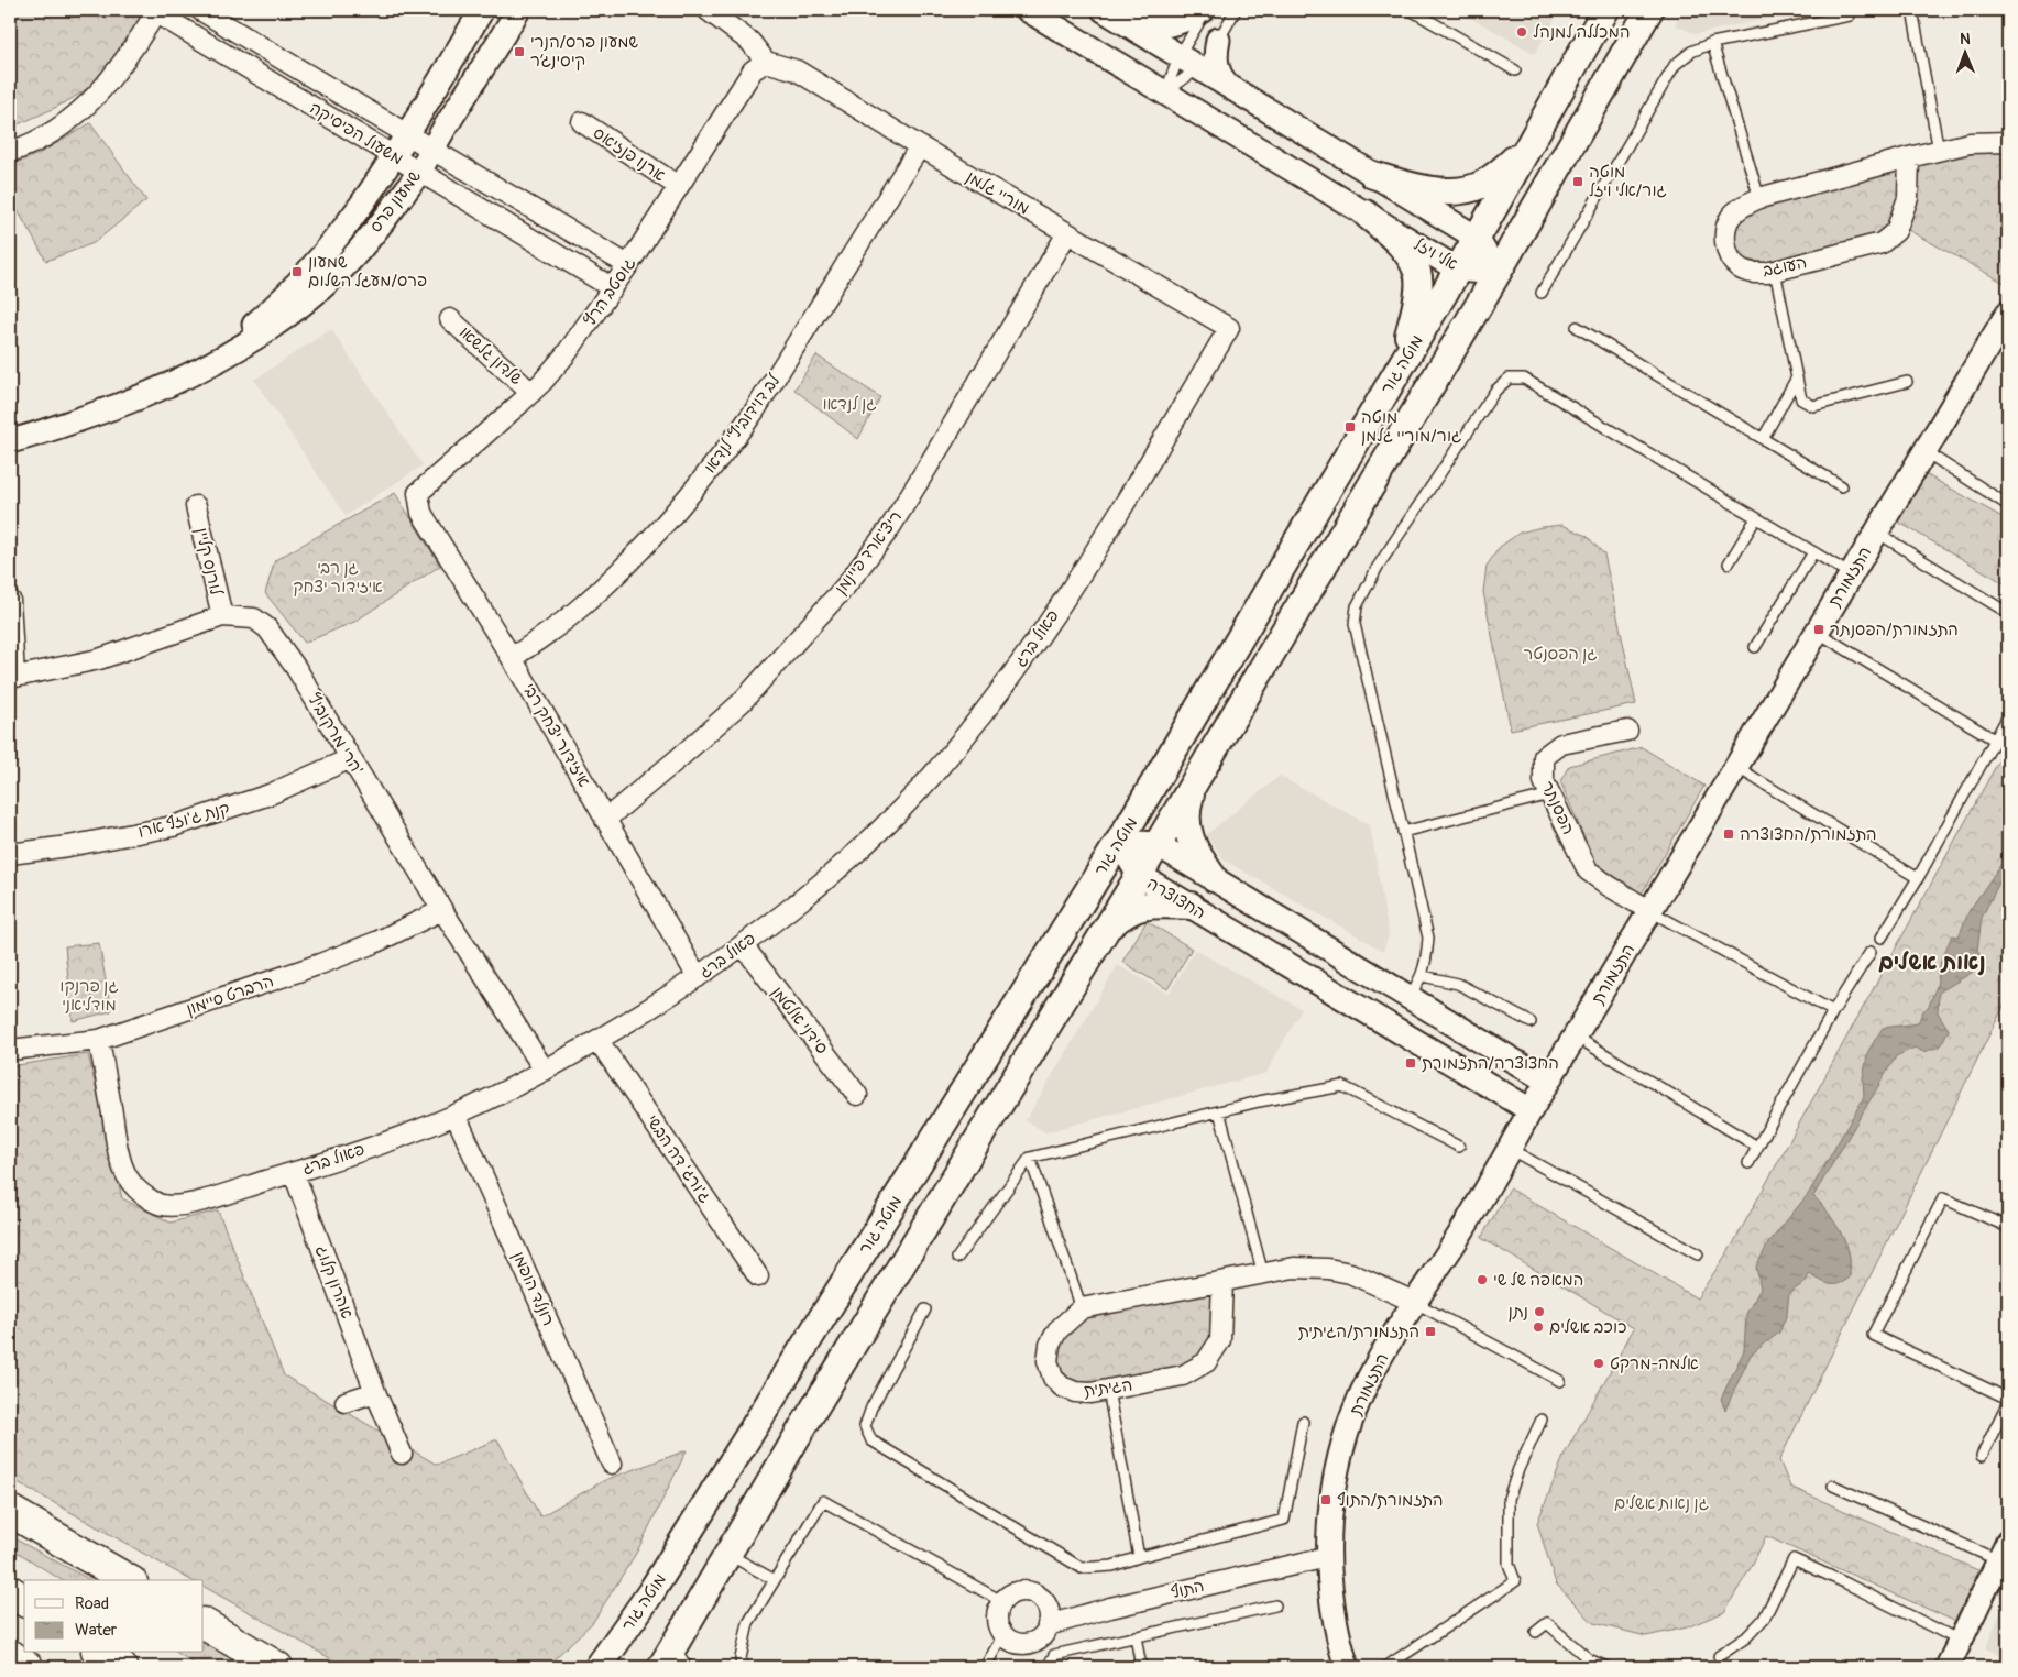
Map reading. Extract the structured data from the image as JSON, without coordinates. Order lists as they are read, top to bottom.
{
  "streets": {
    "main road": ["מוטה גור"],
    "street": [
      "משעול הפיסיקה",
      "ארנו פנזיאס",
      "מוריי גלמן",
      "שמעון פרס",
      "אלי ויזל",
      "העוגב",
      "גוסטב הרץ",
      "שלדון גלשאו",
      "לב דוידוביץ' לנדאו",
      "ריצ'ארד פיינמן",
      "לורנס קליין",
      "התזמורת",
      "פאול ברג",
      "הרי מרקוביץ'",
      "איזידור יצחק רבי",
      "הפסנתר",
      "קנת ג'וזף ארו",
      "החצוצרה",
      "הרברט סיימון",
      "סידני אלטמן",
      "ג'ורג' דה הבשי",
      "אהרון קלוג",
      "רונלד הופמן",
      "הגיתית",
      "התוף"
    ]
  },
  "crossings": [
    ["משעול הפיסיקה", "שמעון פרס"],
    ["משעול הפיסיקה", "גוסטב הרץ"],
    ["ארנו פנזיאס", "גוסטב הרץ"],
    ["מוריי גלמן", "גוסטב הרץ"],
    ["מוריי גלמן", "לב דוידוביץ' לנדאו"],
    ["מוריי גלמן", "ריצ'ארד פיינמן"],
    ["מוריי גלמן", "פאול ברג"],
    ["אלי ויזל", "מוטה גור"],
    ["גוסטב הרץ", "שלדון גלשאו"],
    ["גוסטב הרץ", "איזידור יצחק רבי"],
    ["מוטה גור", "החצוצרה"],
    ["לב דוידוביץ' לנדאו", "איזידור יצחק רבי"],
    ["ריצ'ארד פיינמן", "איזידור יצחק רבי"],
    ["לורנס קליין", "הרי מרקוביץ'"],
    ["התזמורת", "הפסנתר"],
    ["התזמורת", "החצוצרה"],
    ["התזמורת", "התוף"],
    ["פאול ברג", "הרי מרקוביץ'"],
    ["פאול ברג", "איזידור יצחק רבי"],
    ["פאול ברג", "הרברט סיימון"],
    ["פאול ברג", "סידני אלטמן"],
    ["פאול ברג", "ג'ורג' דה הבשי"],
    ["פאול ברג", "אהרון קלוג"],
    ["פאול ברג", "רונלד הופמן"],
    ["הרי מרקוביץ'", "קנת ג'וזף ארו"],
    ["הרי מרקוביץ'", "הרברט סיימון"]
  ],
  "districts": ["נאות אשלים"],
  "parks": [
    "גן לנדאו",
    "גן רבי איזידור יצחק",
    "גן הפסנטר",
    "גן פרנקו מודליאני",
    "גן נאות אשלים"
  ],
  "places": {
    "other": [
      "המכללה למנהל",
      "המאפה של שי",
      "נתן",
      "כוכב אשלים",
      "אלמה-מרקט"
    ],
    "transit": [
      "שמעון פרס/הנרי קיסינג׳ר",
      "מוטה גור/אלי ויזל",
      "שמעון פרס/מעגל השלום",
      "מוטה גור/מוריי גלמן",
      "התזמורת/הפסנתר",
      "התזמורת/החצוצרה",
      "החצוצרה/התזמורת",
      "התזמורת/הגיתית",
      "התזמורת/התוף"
    ]
  },
  "legend": ["Road", "Water"],
  "north": "top"
}
